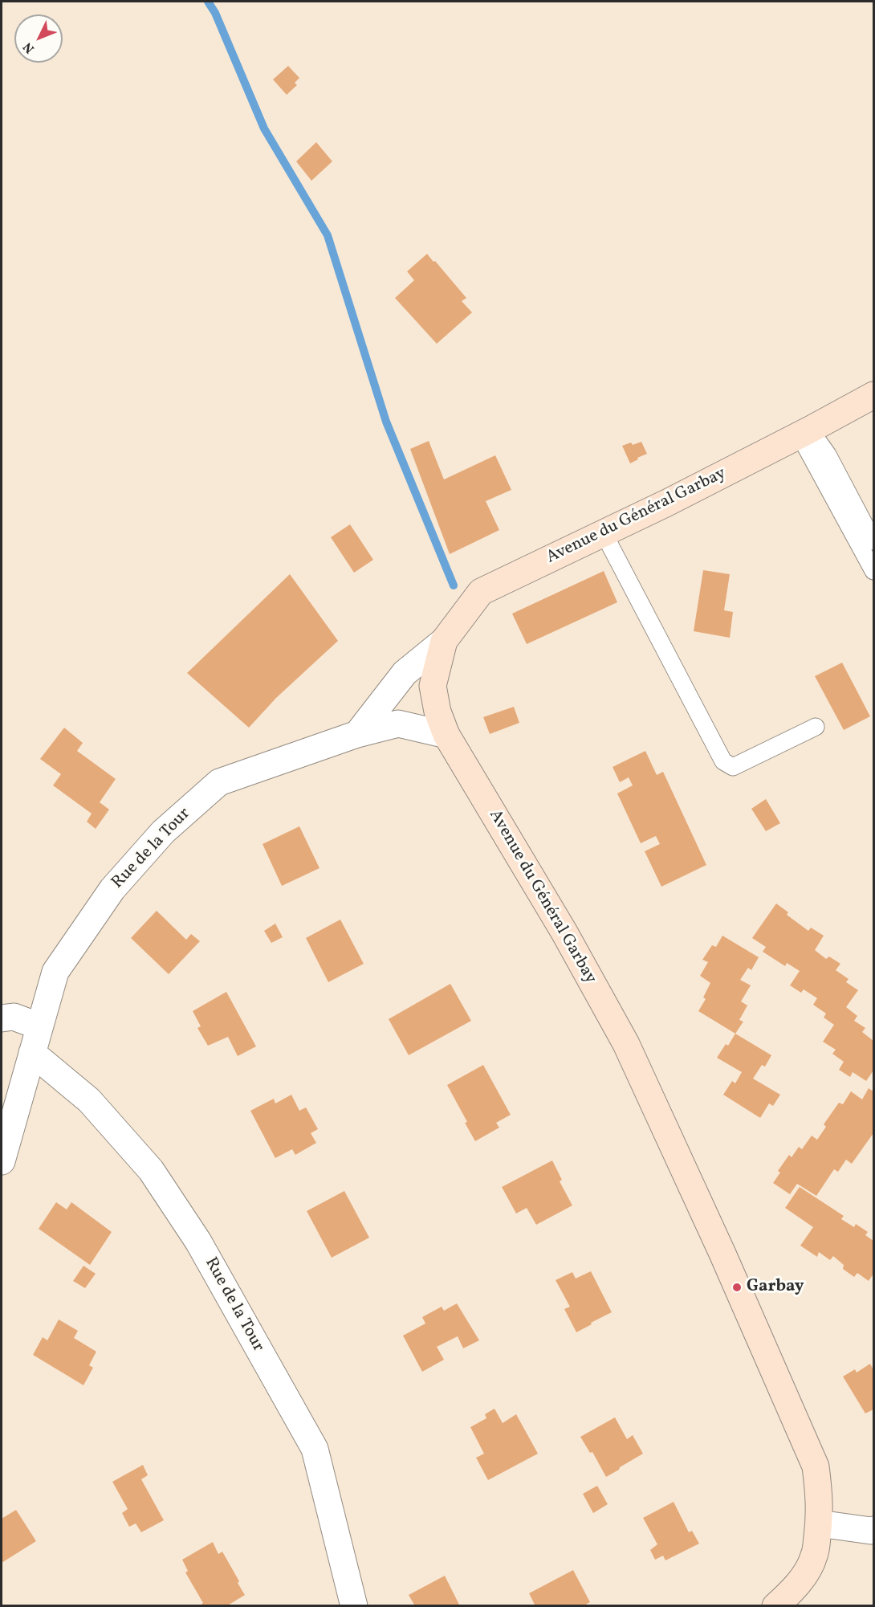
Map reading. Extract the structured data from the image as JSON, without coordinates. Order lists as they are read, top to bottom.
{
  "streets": {
    "main road": ["Avenue du Général Garbay"],
    "street": ["Rue de la Tour"]
  },
  "crossings": [
    ["Avenue du Général Garbay", "Rue de la Tour"]
  ],
  "places": ["Garbay"],
  "north": "bottom left"
}
